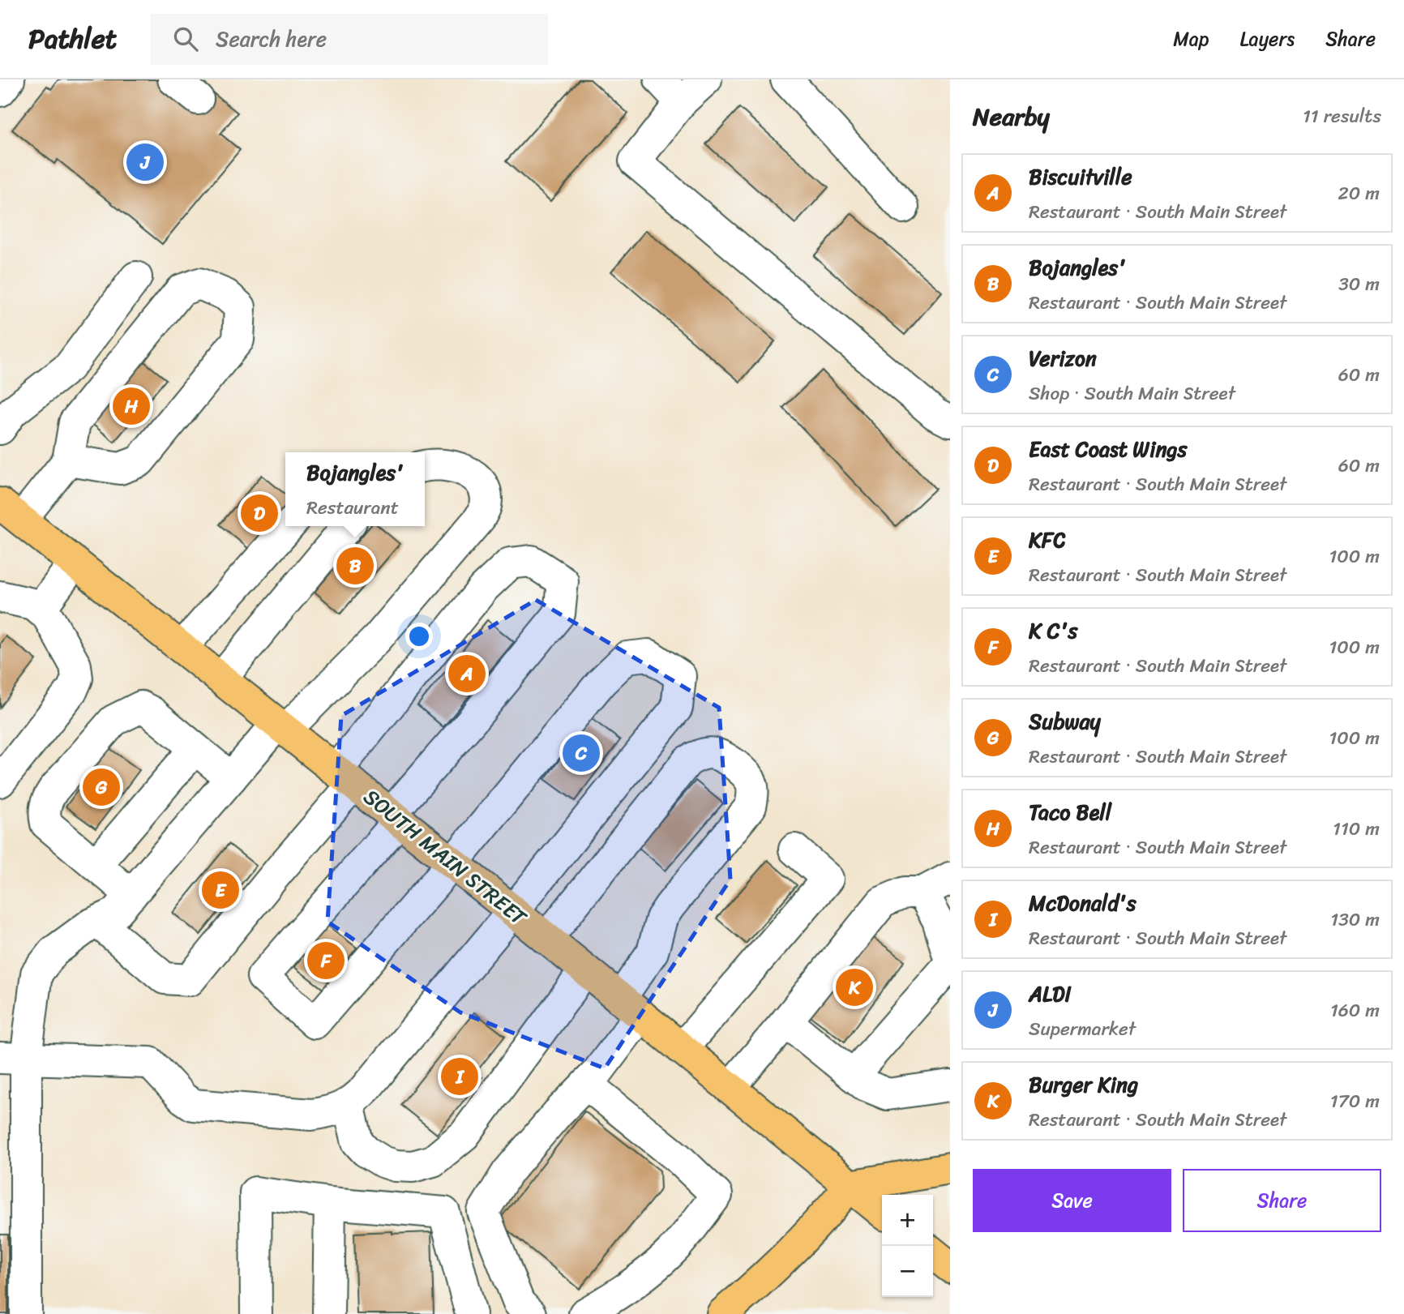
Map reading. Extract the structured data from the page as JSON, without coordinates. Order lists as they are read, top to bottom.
{
  "streets": {
    "main road": ["SOUTH MAIN STREET"]
  },
  "page": {
    "header": "Pathlet",
    "search": "Search here",
    "nav": ["Map", "Layers", "Share"],
    "heading": ["Nearby", "11 results"],
    "pins": [
      "J",
      "H",
      "D",
      "B",
      "A",
      "C",
      "G",
      "E",
      "F",
      "K",
      "I"
    ],
    "list": [
      {
        "mark": "A",
        "name": "Biscuitville",
        "note": "Restaurant · South Main Street",
        "value": "20 m"
      },
      {
        "mark": "B",
        "name": "Bojangles'",
        "note": "Restaurant · South Main Street",
        "value": "30 m"
      },
      {
        "mark": "C",
        "name": "Verizon",
        "note": "Shop · South Main Street",
        "value": "60 m"
      },
      {
        "mark": "D",
        "name": "East Coast Wings",
        "note": "Restaurant · South Main Street",
        "value": "60 m"
      },
      {
        "mark": "E",
        "name": "KFC",
        "note": "Restaurant · South Main Street",
        "value": "100 m"
      },
      {
        "mark": "F",
        "name": "K C's",
        "note": "Restaurant · South Main Street",
        "value": "100 m"
      },
      {
        "mark": "G",
        "name": "Subway",
        "note": "Restaurant · South Main Street",
        "value": "100 m"
      },
      {
        "mark": "H",
        "name": "Taco Bell",
        "note": "Restaurant · South Main Street",
        "value": "110 m"
      },
      {
        "mark": "I",
        "name": "McDonald's",
        "note": "Restaurant · South Main Street",
        "value": "130 m"
      },
      {
        "mark": "J",
        "name": "ALDI",
        "note": "Supermarket",
        "value": "160 m"
      },
      {
        "mark": "K",
        "name": "Burger King",
        "note": "Restaurant · South Main Street",
        "value": "170 m"
      }
    ],
    "popup": ["Bojangles'", "Restaurant"],
    "buttons": ["Save", "Share"],
    "map_buttons": ["+", "−"]
  }
}
